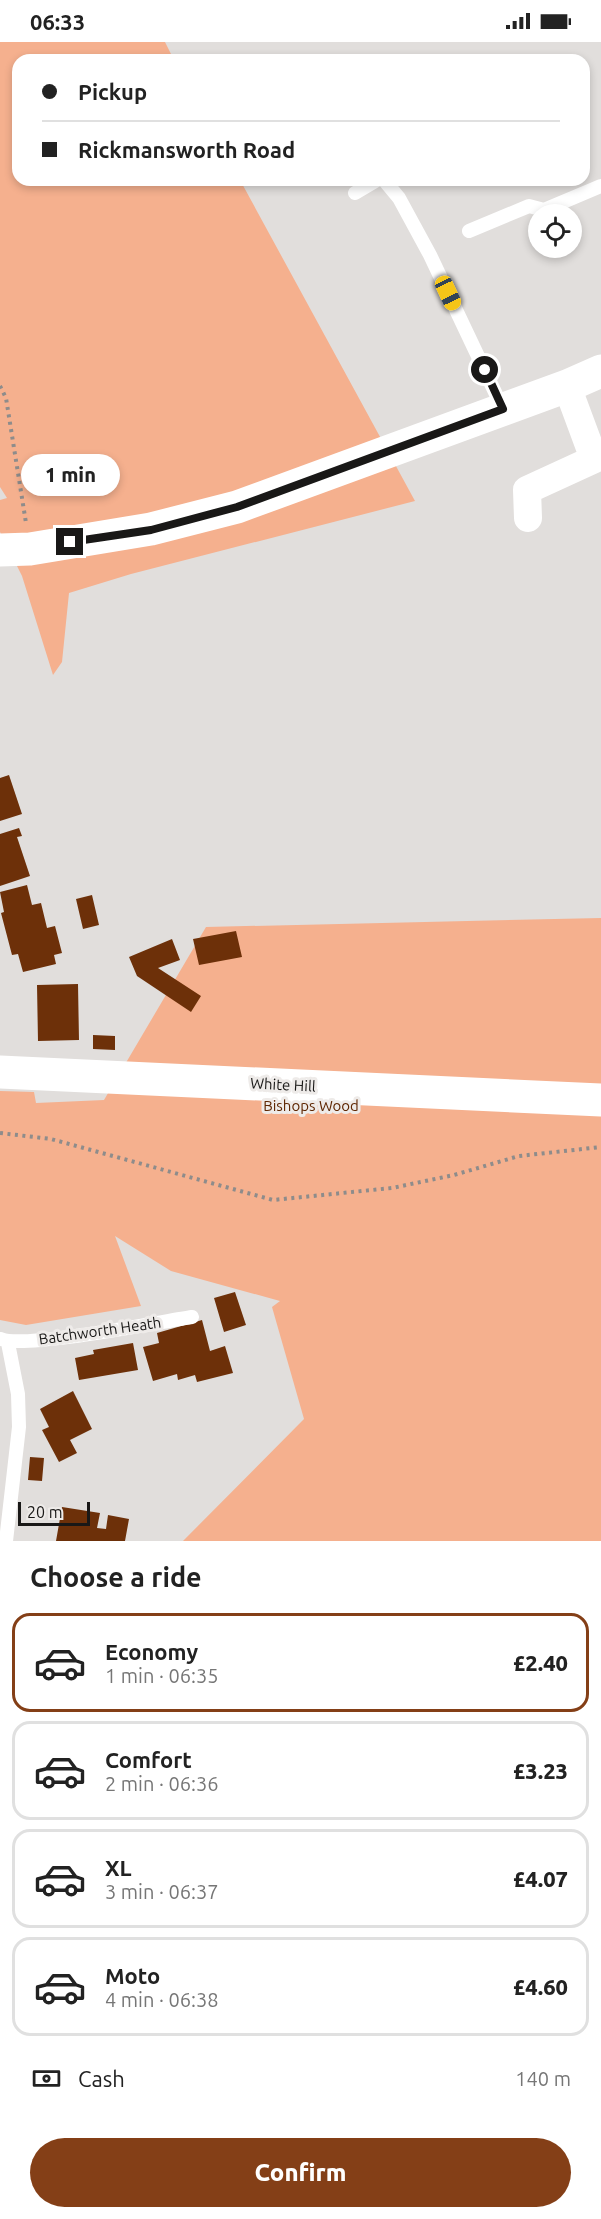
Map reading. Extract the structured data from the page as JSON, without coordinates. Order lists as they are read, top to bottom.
{
  "streets": {
    "main road": ["White Hill"],
    "lane": ["Batchworth Heath"]
  },
  "parks": ["Bishops Wood"],
  "scale_bar": "20 m",
  "page": {
    "status": "06:33",
    "banner": ["Pickup", "Rickmansworth Road"],
    "bubble": "1 min",
    "scale": "20 m",
    "heading": "Choose a ride",
    "list": [
      {
        "name": "Economy",
        "note": "1 min · 06:35",
        "value": "£2.40"
      },
      {
        "name": "Comfort",
        "note": "2 min · 06:36",
        "value": "£3.23"
      },
      {
        "name": "XL",
        "note": "3 min · 06:37",
        "value": "£4.07"
      },
      {
        "name": "Moto",
        "note": "4 min · 06:38",
        "value": "£4.60"
      }
    ],
    "pay": ["Cash", "140 m"],
    "buttons": "Confirm"
  }
}
